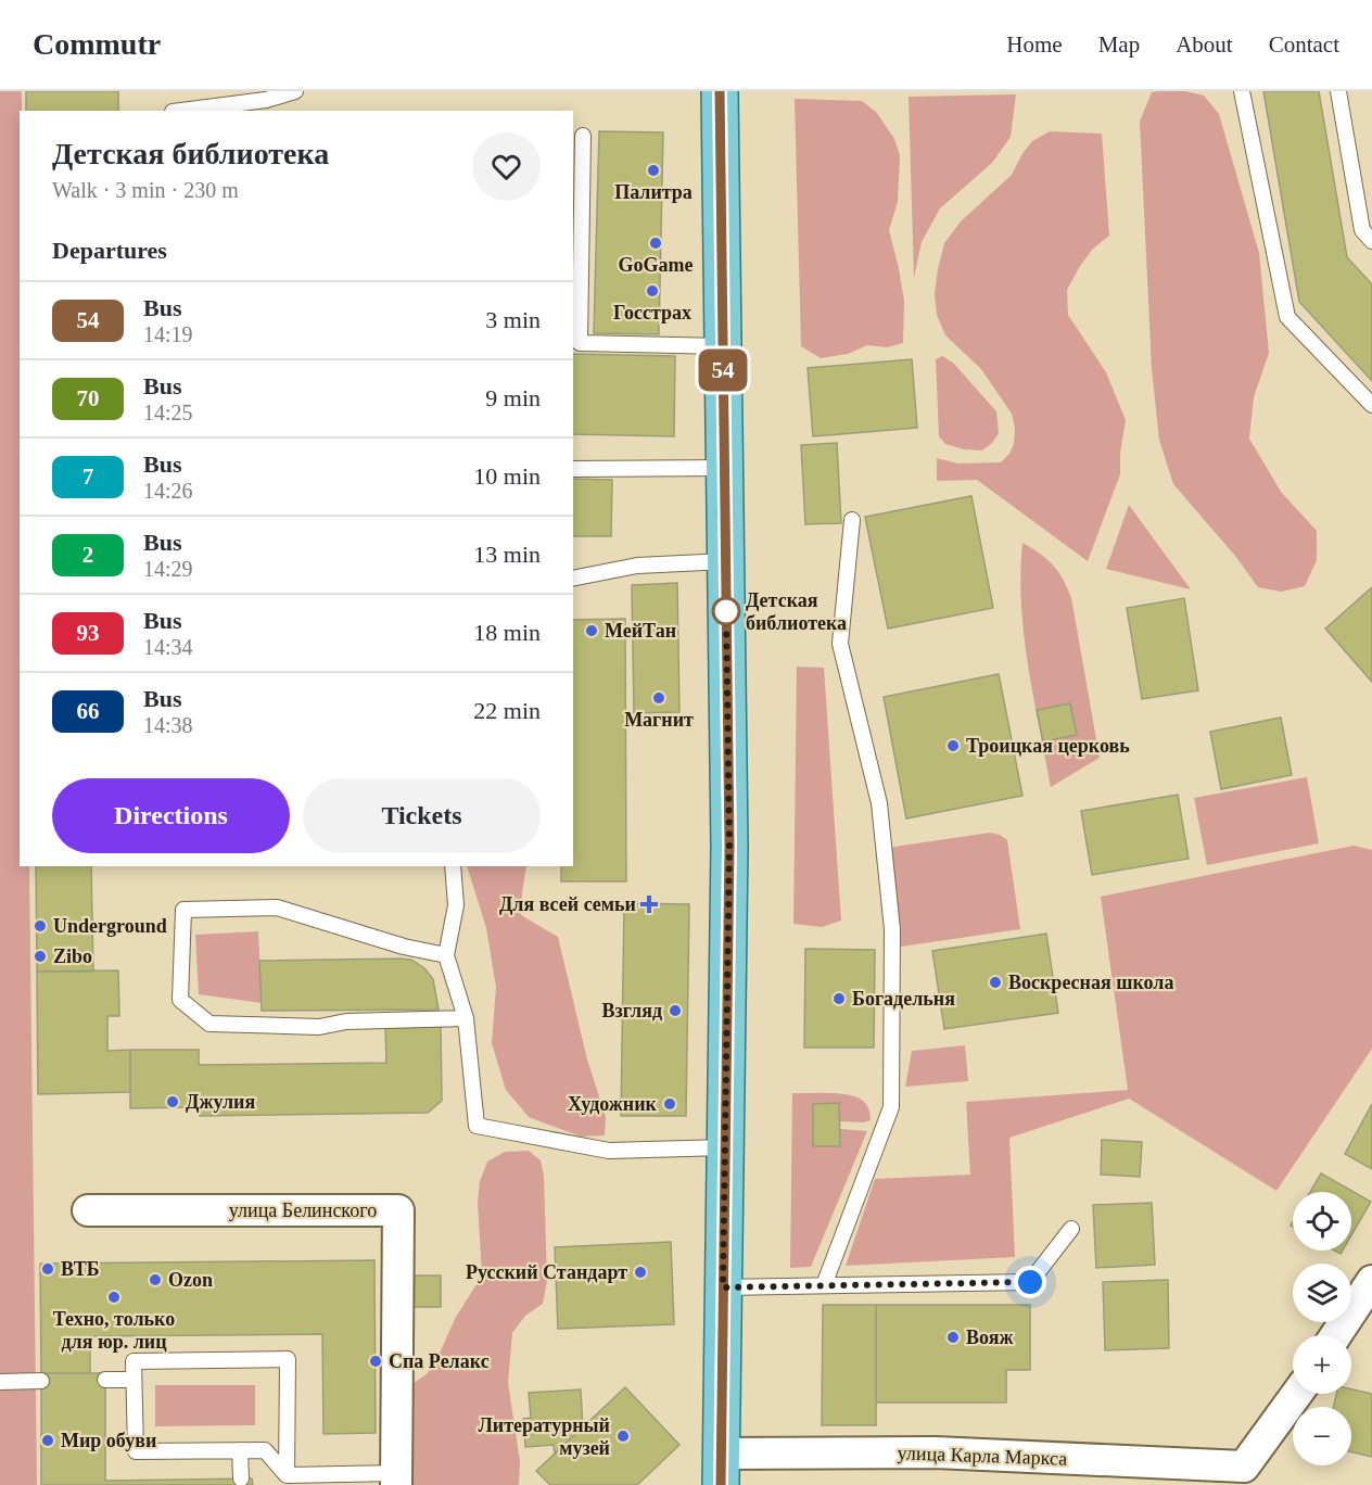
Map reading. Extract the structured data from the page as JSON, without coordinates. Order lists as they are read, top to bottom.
{
  "streets": {
    "street": ["улица Белинского", "улица Карла Маркса"]
  },
  "places": {
    "other": [
      "Палитра",
      "GoGame",
      "Госстрах",
      "Детская библиотека",
      "МейТан",
      "Магнит",
      "Троицкая церковь",
      "Underground",
      "Zibo",
      "Воскресная школа",
      "Богадельня",
      "Взгляд",
      "Джулия",
      "Художник",
      "ВТБ",
      "Русский Стандарт",
      "Ozon",
      "Техно, только для юр. лиц",
      "Вояж",
      "Спа Релакс",
      "Литературный музей",
      "Мир обуви"
    ],
    "health": ["Для всей семьи"]
  },
  "lines": ["bus line 54"],
  "page": {
    "header": "Commutr",
    "nav": [
      "Home",
      "Map",
      "About",
      "Contact"
    ],
    "on_map": "54",
    "heading": [
      ["Детская библиотека", "Walk · 3 min · 230 m"],
      "Departures"
    ],
    "list": [
      {
        "mark": "54",
        "name": "Bus",
        "note": "14:19",
        "value": "3 min"
      },
      {
        "mark": "70",
        "name": "Bus",
        "note": "14:25",
        "value": "9 min"
      },
      {
        "mark": "7",
        "name": "Bus",
        "note": "14:26",
        "value": "10 min"
      },
      {
        "mark": "2",
        "name": "Bus",
        "note": "14:29",
        "value": "13 min"
      },
      {
        "mark": "93",
        "name": "Bus",
        "note": "14:34",
        "value": "18 min"
      },
      {
        "mark": "66",
        "name": "Bus",
        "note": "14:38",
        "value": "22 min"
      }
    ],
    "buttons": ["Directions", "Tickets"],
    "map_buttons": ["+", "−"]
  }
}
